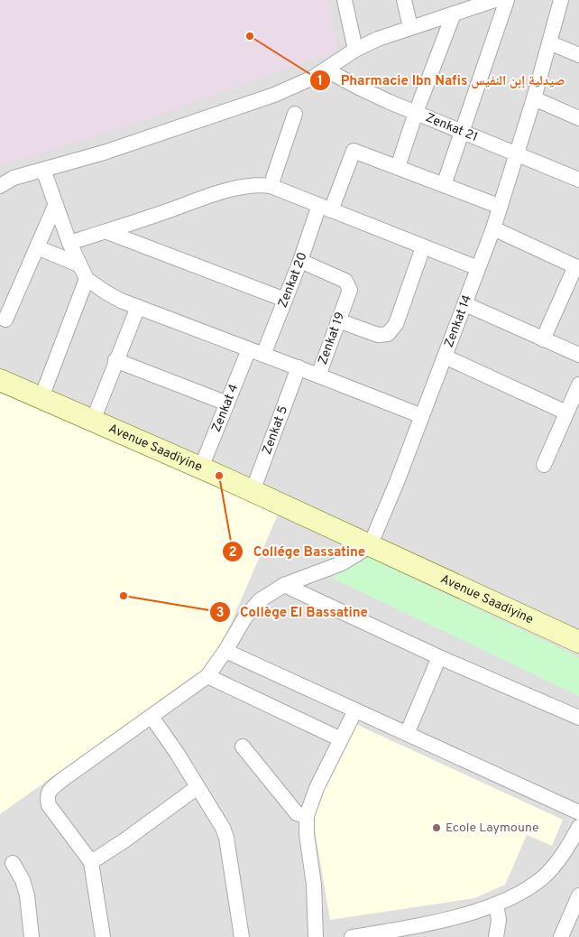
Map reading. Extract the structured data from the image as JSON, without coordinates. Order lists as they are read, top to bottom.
{
  "streets": {
    "main road": ["Avenue Saadiyine"],
    "street": [
      "Zenkat 21",
      "Zenkat 20",
      "Zenkat 14",
      "Zenkat 19",
      "Zenkat 4",
      "Zenkat 5"
    ]
  },
  "crossings": [
    ["Zenkat 21", "Zenkat 14"],
    ["Zenkat 20", "Zenkat 19"],
    ["Zenkat 14", "Avenue Saadiyine"],
    ["Zenkat 4", "Avenue Saadiyine"],
    ["Zenkat 5", "Avenue Saadiyine"]
  ],
  "places": [
    "Pharmacie Ibn Nafis صيدلية إبن النفيس",
    "Collége Bassatine",
    "Collège El Bassatine",
    "Ecole Laymoune"
  ]
}
